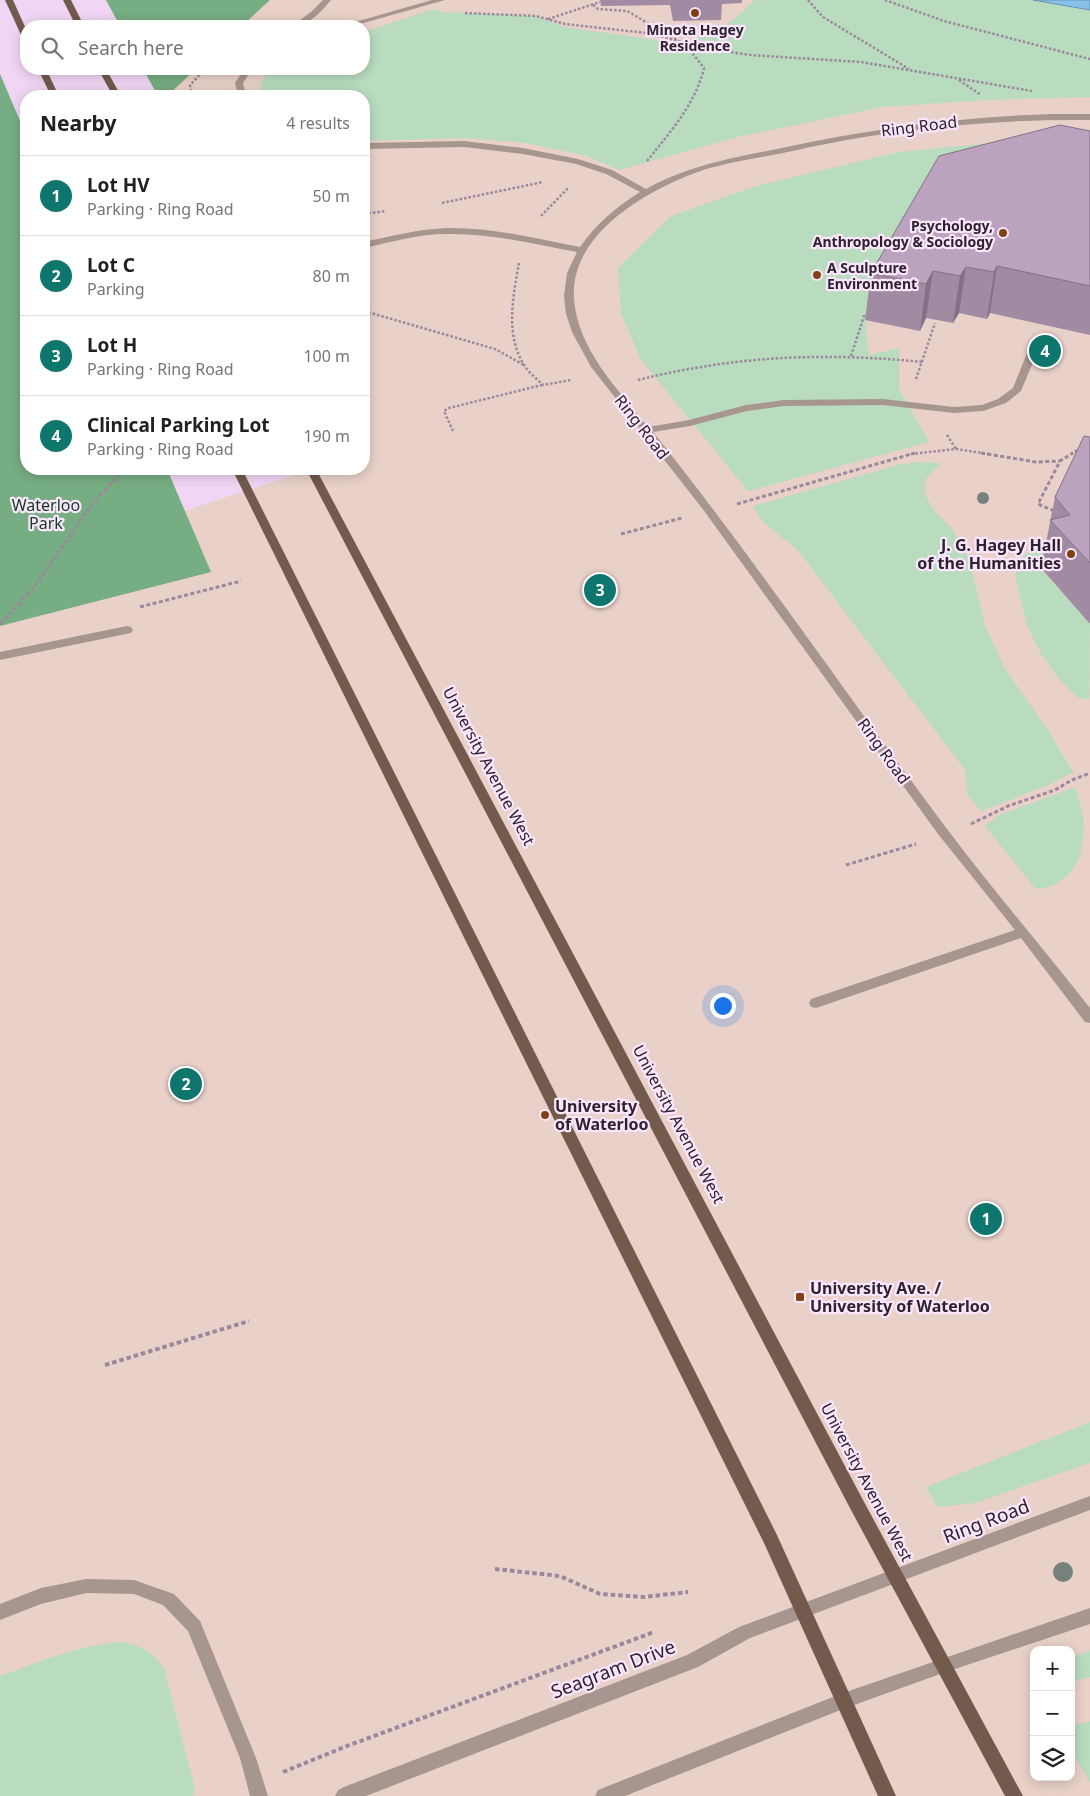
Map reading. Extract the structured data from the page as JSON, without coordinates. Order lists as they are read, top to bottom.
{
  "streets": {
    "main road": ["University Avenue West"],
    "street": ["Ring Road", "Seagram Drive"]
  },
  "crossings": [
    ["Ring Road", "University Avenue West"],
    ["Ring Road", "Seagram Drive"],
    ["University Avenue West", "Seagram Drive"]
  ],
  "parks": ["Waterloo Park"],
  "places": {
    "other": [
      "Minota Hagey Residence",
      "Psychology, Anthropology & Sociology",
      "A Sculpture Environment",
      "J. G. Hagey Hall of the Humanities",
      "University of Waterloo"
    ],
    "transit": ["University Ave. / University of Waterloo"]
  },
  "page": {
    "search": "Search here",
    "heading": ["Nearby", "4 results"],
    "list": [
      {
        "mark": "1",
        "name": "Lot HV",
        "note": "Parking · Ring Road",
        "value": "50 m"
      },
      {
        "mark": "2",
        "name": "Lot C",
        "note": "Parking",
        "value": "80 m"
      },
      {
        "mark": "3",
        "name": "Lot H",
        "note": "Parking · Ring Road",
        "value": "100 m"
      },
      {
        "mark": "4",
        "name": "Clinical Parking Lot",
        "note": "Parking · Ring Road",
        "value": "190 m"
      }
    ],
    "pins": [
      "4",
      "3",
      "2",
      "1"
    ],
    "map_buttons": ["+", "−"]
  }
}
